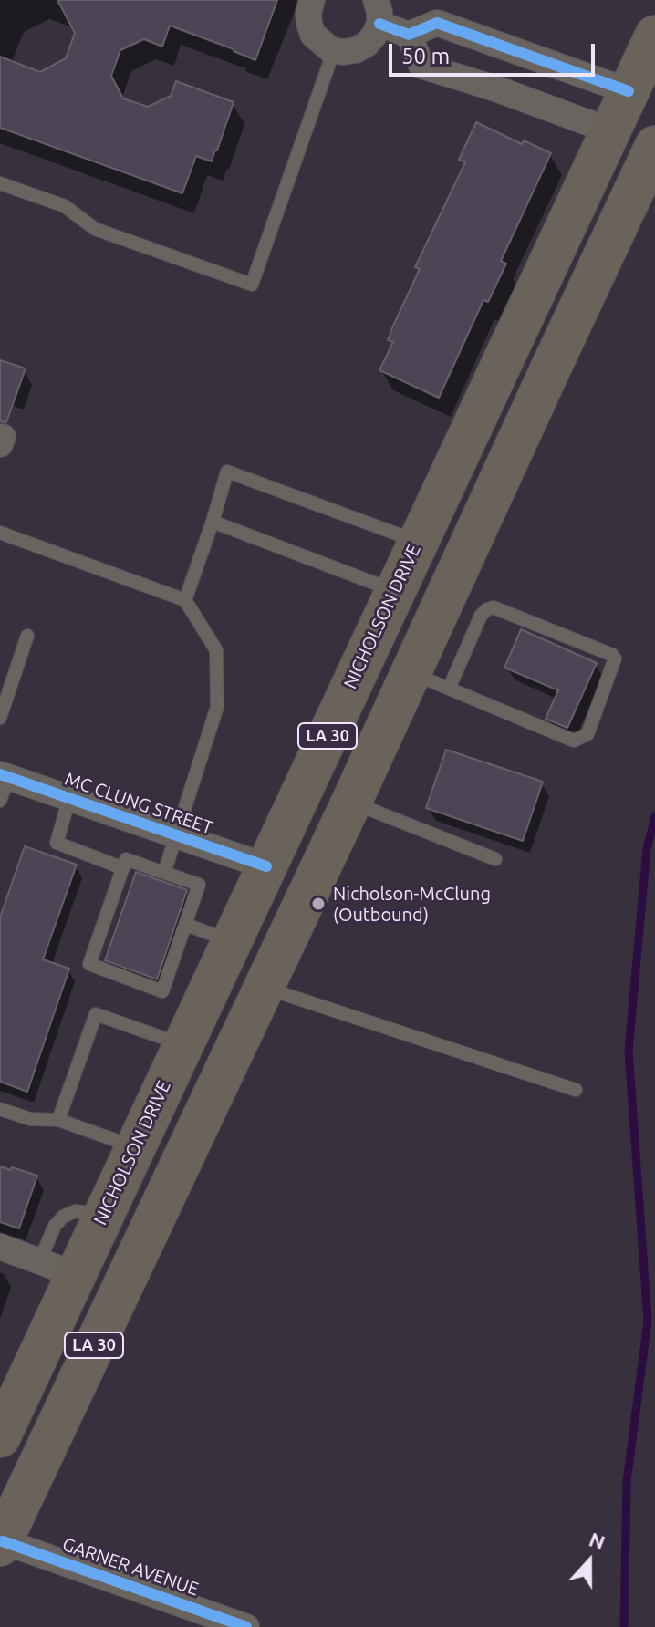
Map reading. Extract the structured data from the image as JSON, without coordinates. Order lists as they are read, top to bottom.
{
  "streets": {
    "main road": ["NICHOLSON DRIVE", "LA 30"],
    "street": ["MC CLUNG STREET", "GARNER AVENUE"]
  },
  "crossings": [
    ["NICHOLSON DRIVE", "MC CLUNG STREET"],
    ["LA 30", "GARNER AVENUE"]
  ],
  "places": ["Nicholson-McClung (Outbound)"],
  "scale_bar": "50 m",
  "north": "top"
}
